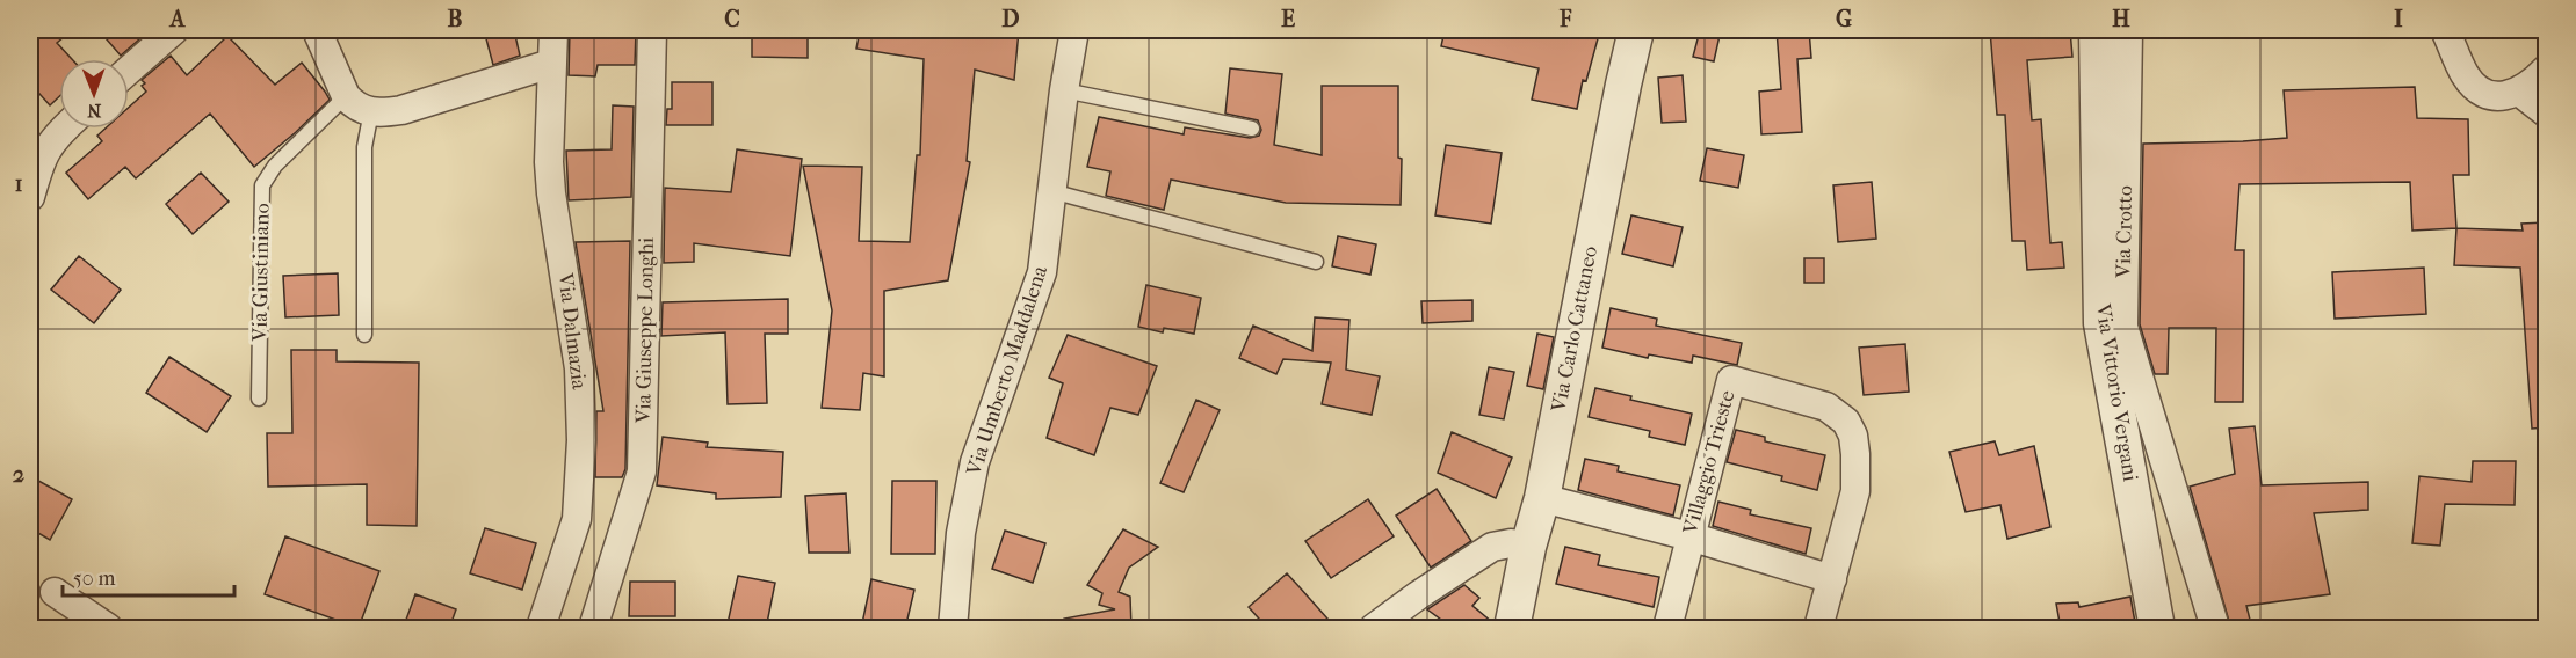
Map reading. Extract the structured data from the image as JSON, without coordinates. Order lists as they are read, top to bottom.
{
  "streets": {
    "street": [
      "Via Crotto",
      "Via Carlo Cattaneo",
      "Via Giuseppe Longhi",
      "Via Dalmazia",
      "Via Umberto Maddalena",
      "Via Vittorio Vergani",
      "Villaggio Trieste"
    ],
    "lane": ["Via Giustiniano"]
  },
  "scale_bar": "50 m",
  "north": "bottom",
  "grid": {
    "columns": [
      "A",
      "B",
      "C",
      "D",
      "E",
      "F",
      "G",
      "H",
      "I"
    ],
    "rows": ["1", "2"]
  }
}
